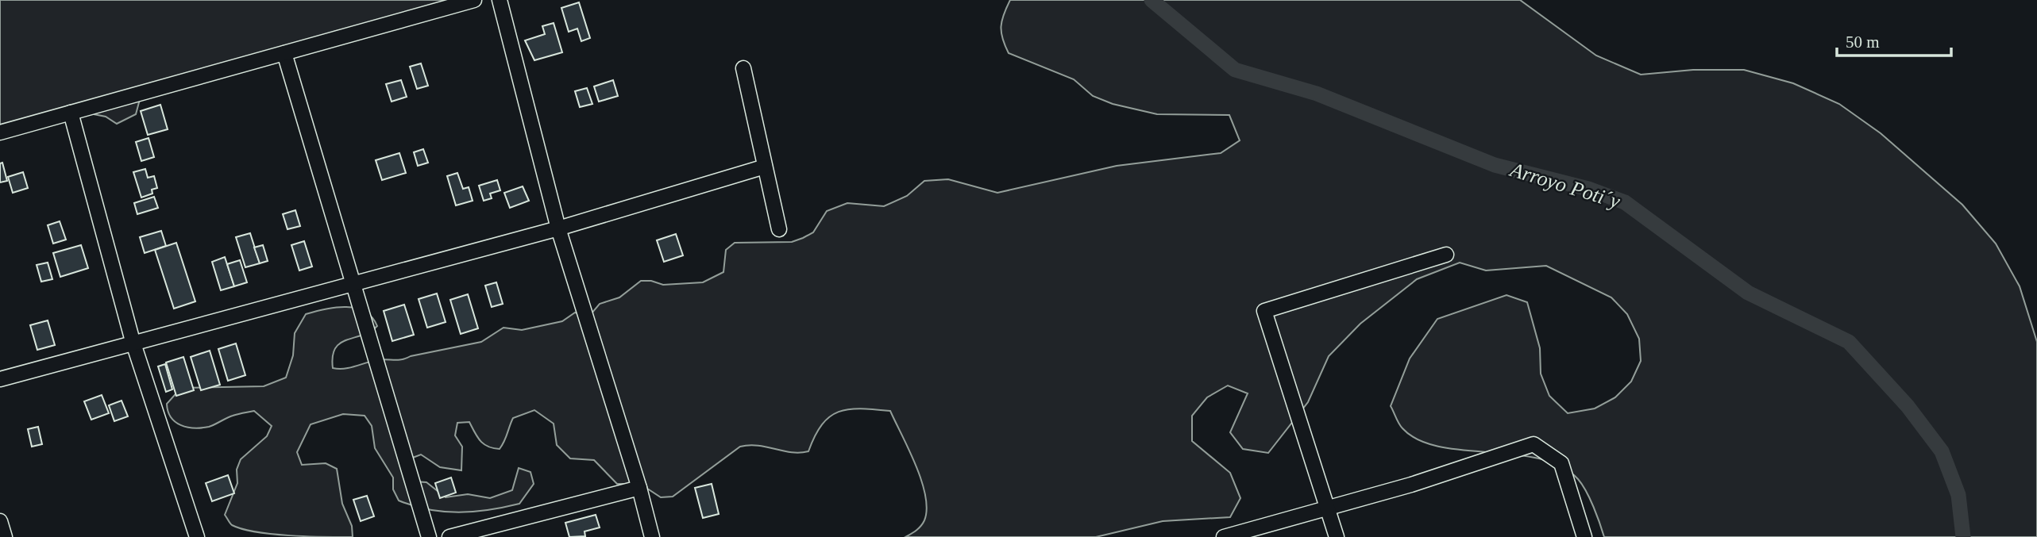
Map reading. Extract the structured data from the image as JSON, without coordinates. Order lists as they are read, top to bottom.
{
  "water": ["Arroyo Poti´y"],
  "scale_bar": "50 m"
}
